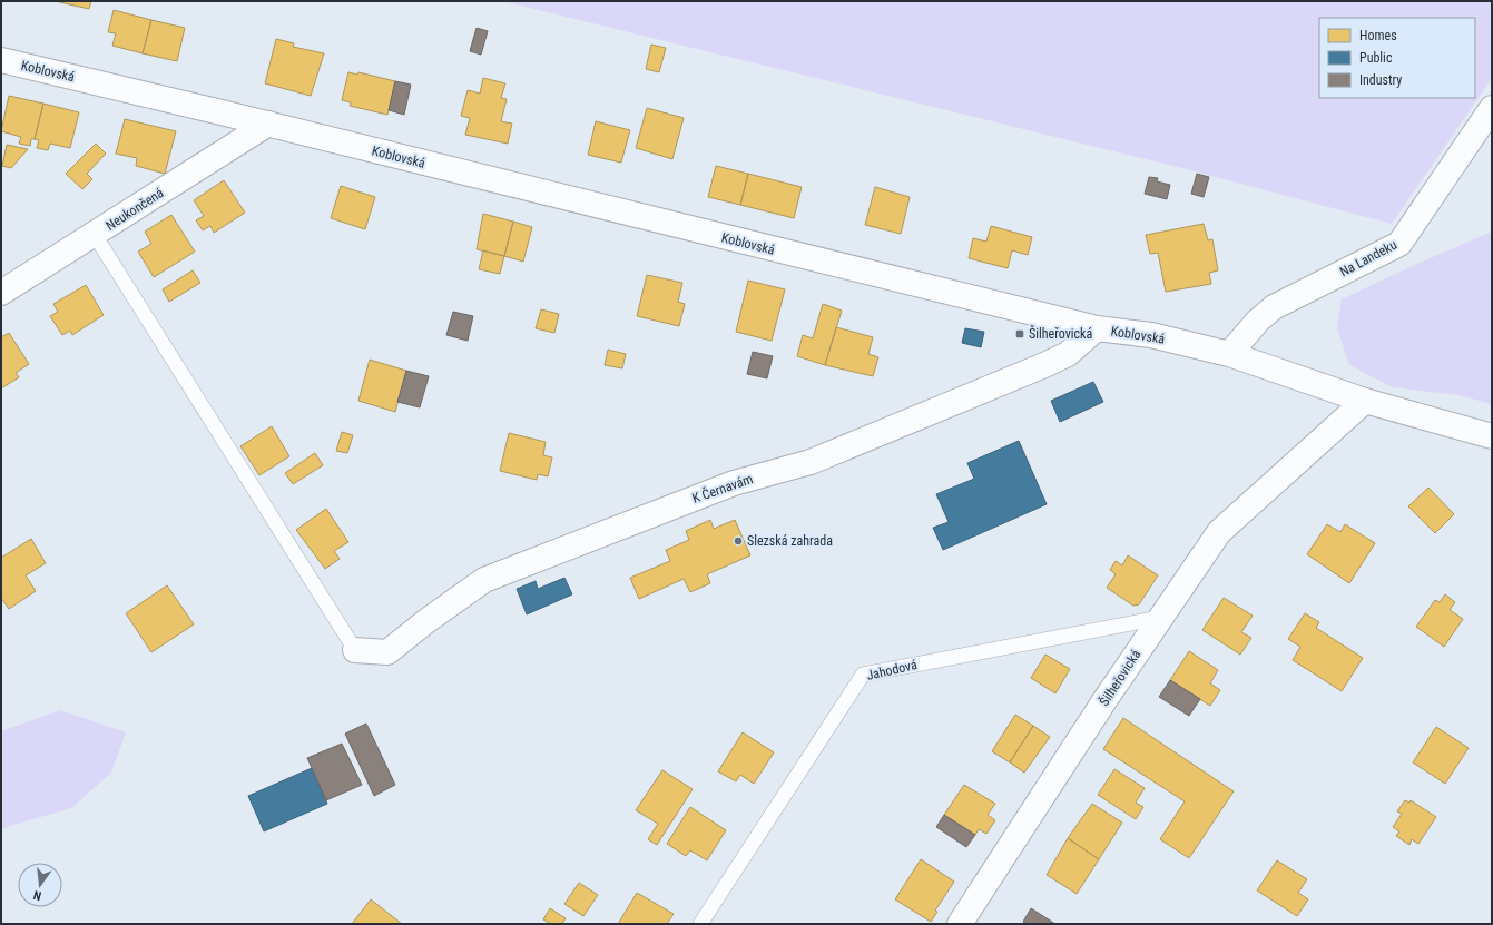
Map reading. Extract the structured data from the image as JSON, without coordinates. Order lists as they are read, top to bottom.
{
  "streets": {
    "street": [
      "Koblovská",
      "Neukončená",
      "Na Landeku",
      "K Černavám",
      "Šilheřovická"
    ],
    "lane": ["Jahodová"]
  },
  "crossings": [
    ["Koblovská", "Neukončená"],
    ["Koblovská", "Na Landeku"],
    ["Koblovská", "K Černavám"],
    ["Koblovská", "Šilheřovická"],
    ["Jahodová", "Šilheřovická"]
  ],
  "places": {
    "transit": ["Šilheřovická"],
    "other": ["Slezská zahrada"]
  },
  "legend": ["Homes", "Public", "Industry"],
  "north": "bottom"
}
